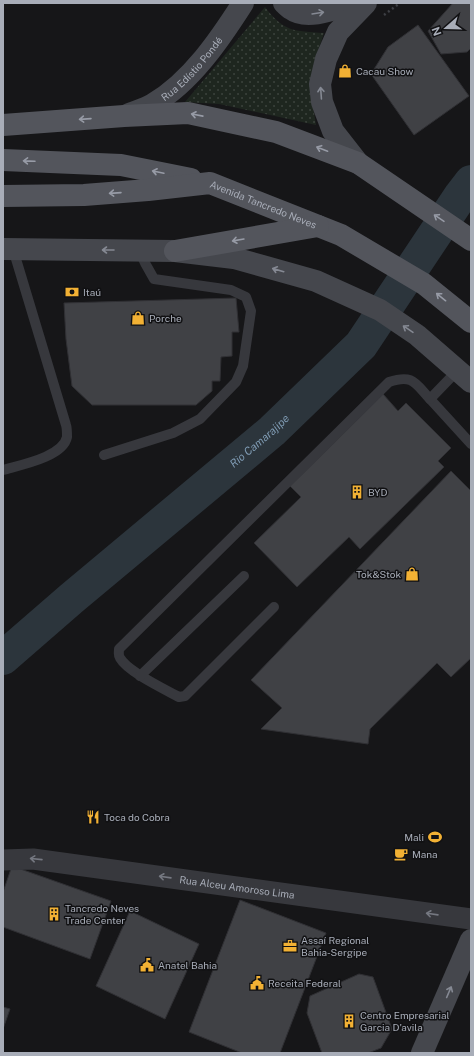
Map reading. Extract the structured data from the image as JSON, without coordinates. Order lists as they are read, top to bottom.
{
  "streets": {
    "main road": ["Avenida Tancredo Neves"],
    "street": ["Rua Edístio Pondé", "Rua Alceu Amoroso Lima"]
  },
  "one_way": ["Rua Alceu Amoroso Lima"],
  "water": ["Rio Camarajipe"],
  "places": {
    "shop": ["Cacau Show", "Porche", "Tok&Stok"],
    "bank": ["Itaú"],
    "building": ["BYD", "Tancredo Neves Trade Center", "Centro Empresarial Garcia D'avila"],
    "restaurant": ["Toca do Cobra"],
    "sports": ["Mali"],
    "cafe": ["Mana"],
    "office": ["Assaí Regional Bahia-Sergipe"],
    "public building": ["Anatel Bahia", "Receita Federal"]
  },
  "north": "left"
}
